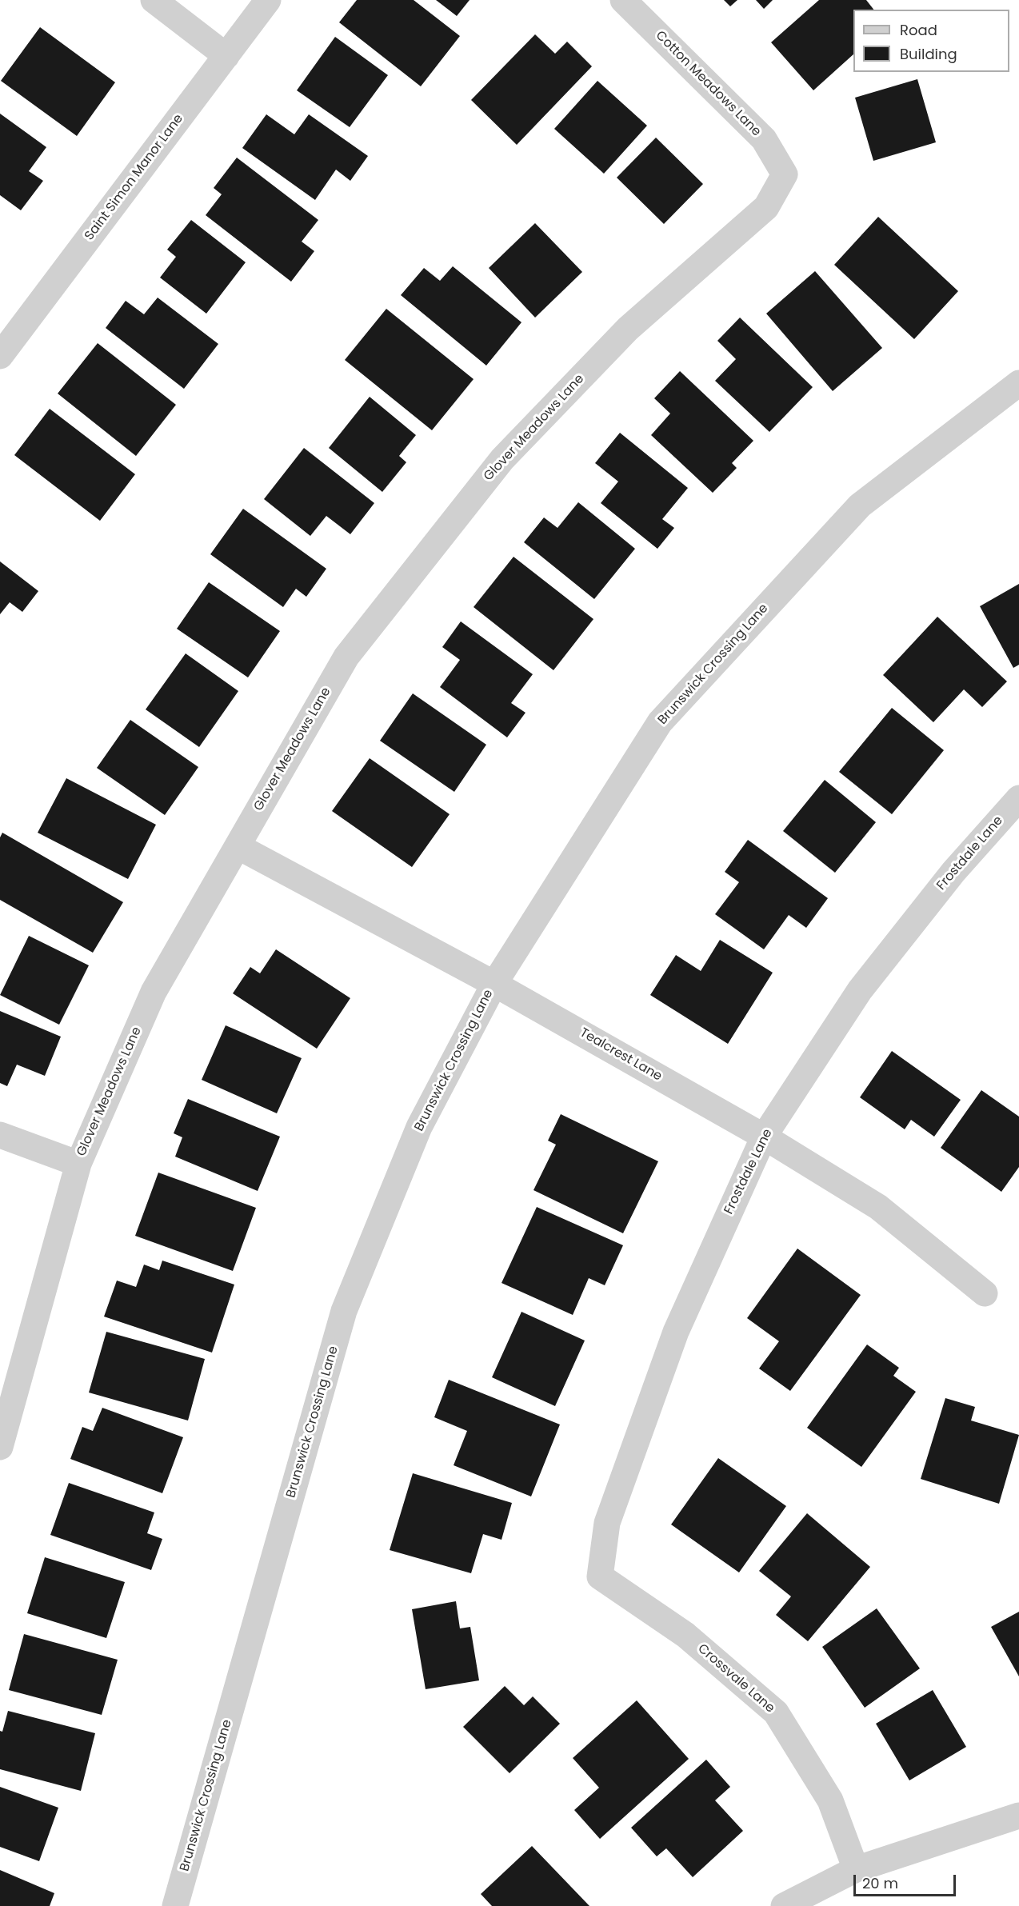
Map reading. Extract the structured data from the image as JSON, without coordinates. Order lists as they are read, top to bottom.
{
  "streets": {
    "street": [
      "Cotton Meadows Lane",
      "Saint Simon Manor Lane",
      "Glover Meadows Lane",
      "Brunswick Crossing Lane",
      "Frostdale Lane",
      "Tealcrest Lane",
      "Crossvale Lane"
    ]
  },
  "crossings": [
    ["Cotton Meadows Lane", "Glover Meadows Lane"],
    ["Glover Meadows Lane", "Tealcrest Lane"],
    ["Brunswick Crossing Lane", "Tealcrest Lane"],
    ["Frostdale Lane", "Tealcrest Lane"],
    ["Frostdale Lane", "Crossvale Lane"]
  ],
  "legend": ["Road", "Building"],
  "scale_bar": "20 m"
}
